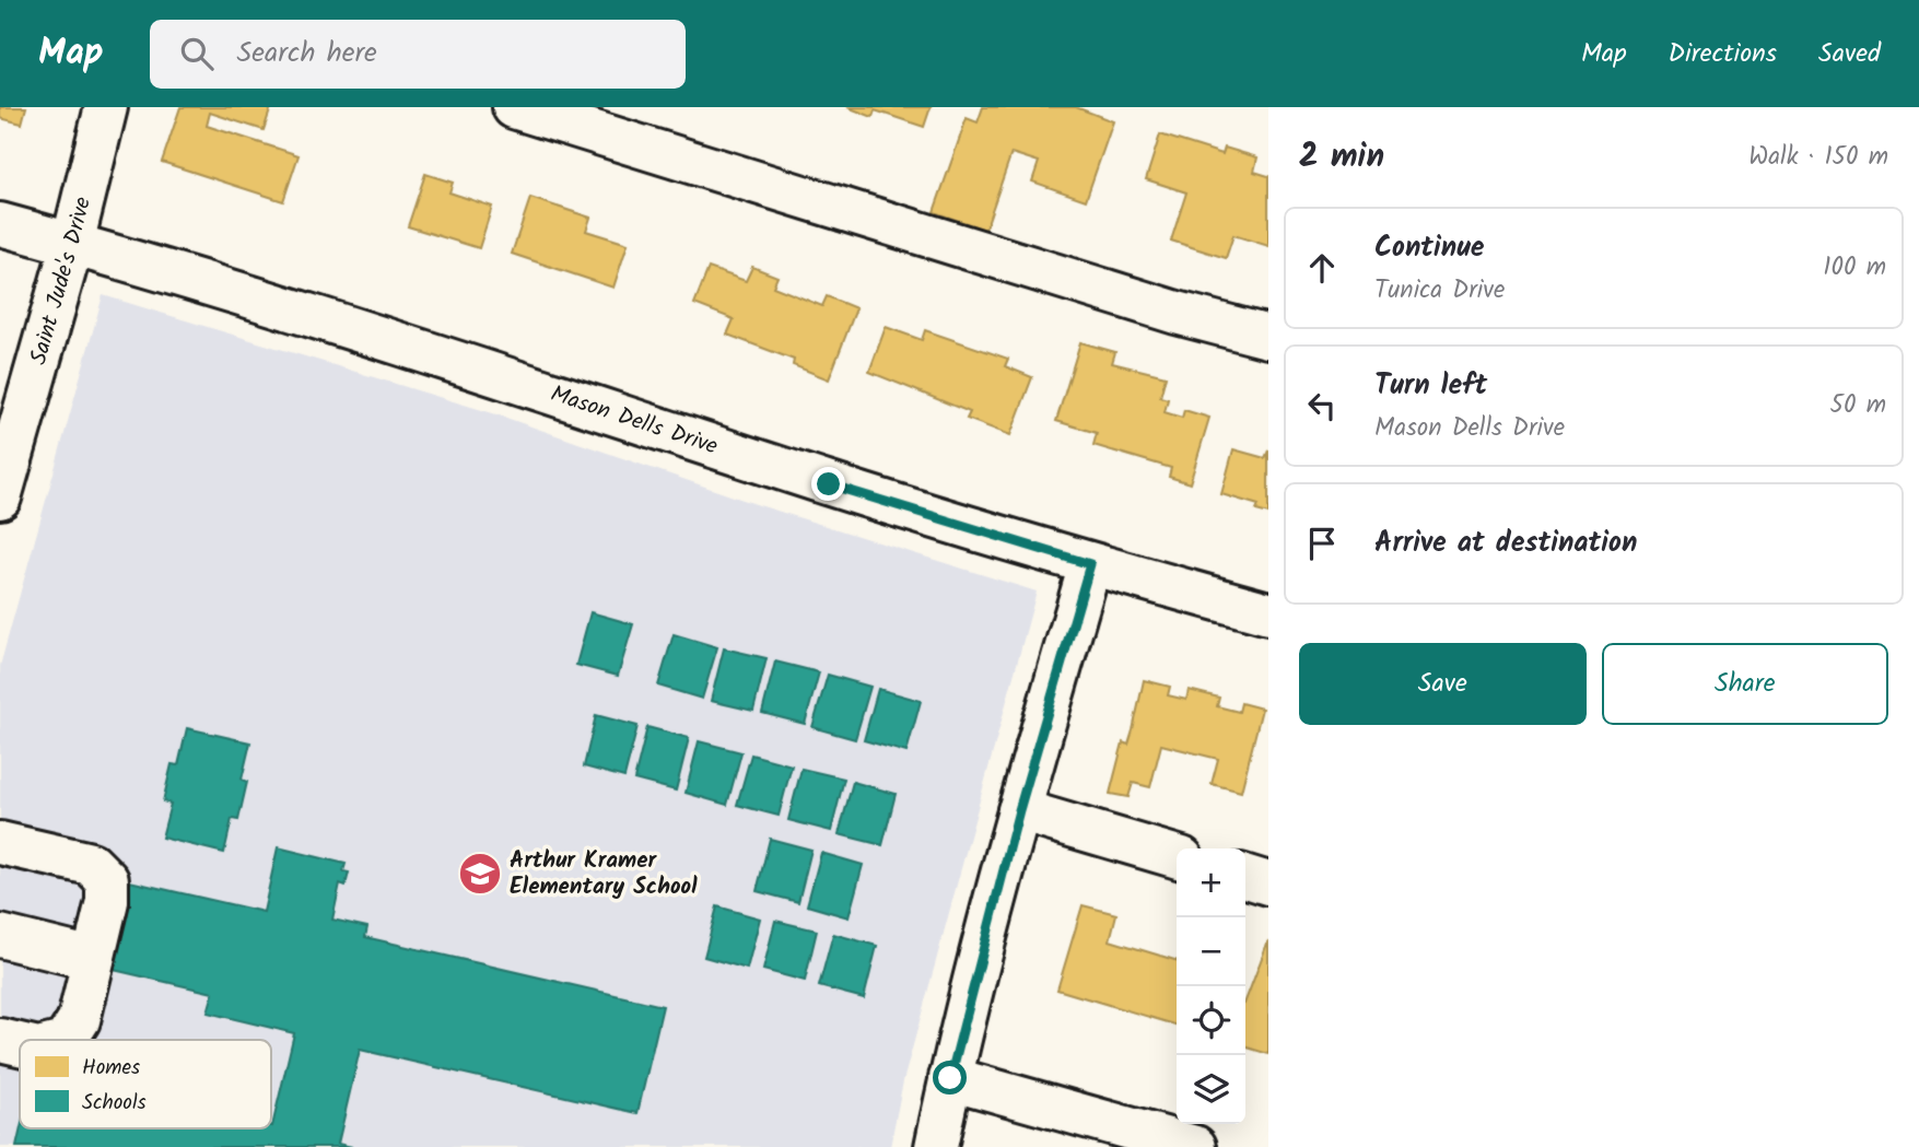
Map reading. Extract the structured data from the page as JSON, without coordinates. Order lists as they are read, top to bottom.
{
  "streets": {
    "street": ["Saint Jude's Drive", "Mason Dells Drive"]
  },
  "crossings": [
    ["Saint Jude's Drive", "Mason Dells Drive"]
  ],
  "places": {
    "school or university": ["Arthur Kramer Elementary School"]
  },
  "legend": ["Homes", "Schools"],
  "page": {
    "header": "Map",
    "search": "Search here",
    "nav": ["Map", "Directions", "Saved"],
    "heading": ["2 min", "Walk · 150 m"],
    "list": [
      ["Continue", "Tunica Drive", "100 m"],
      ["Turn left", "Mason Dells Drive", "50 m"],
      "Arrive at destination"
    ],
    "buttons": ["Save", "Share"],
    "map_buttons": ["+", "−"]
  }
}
